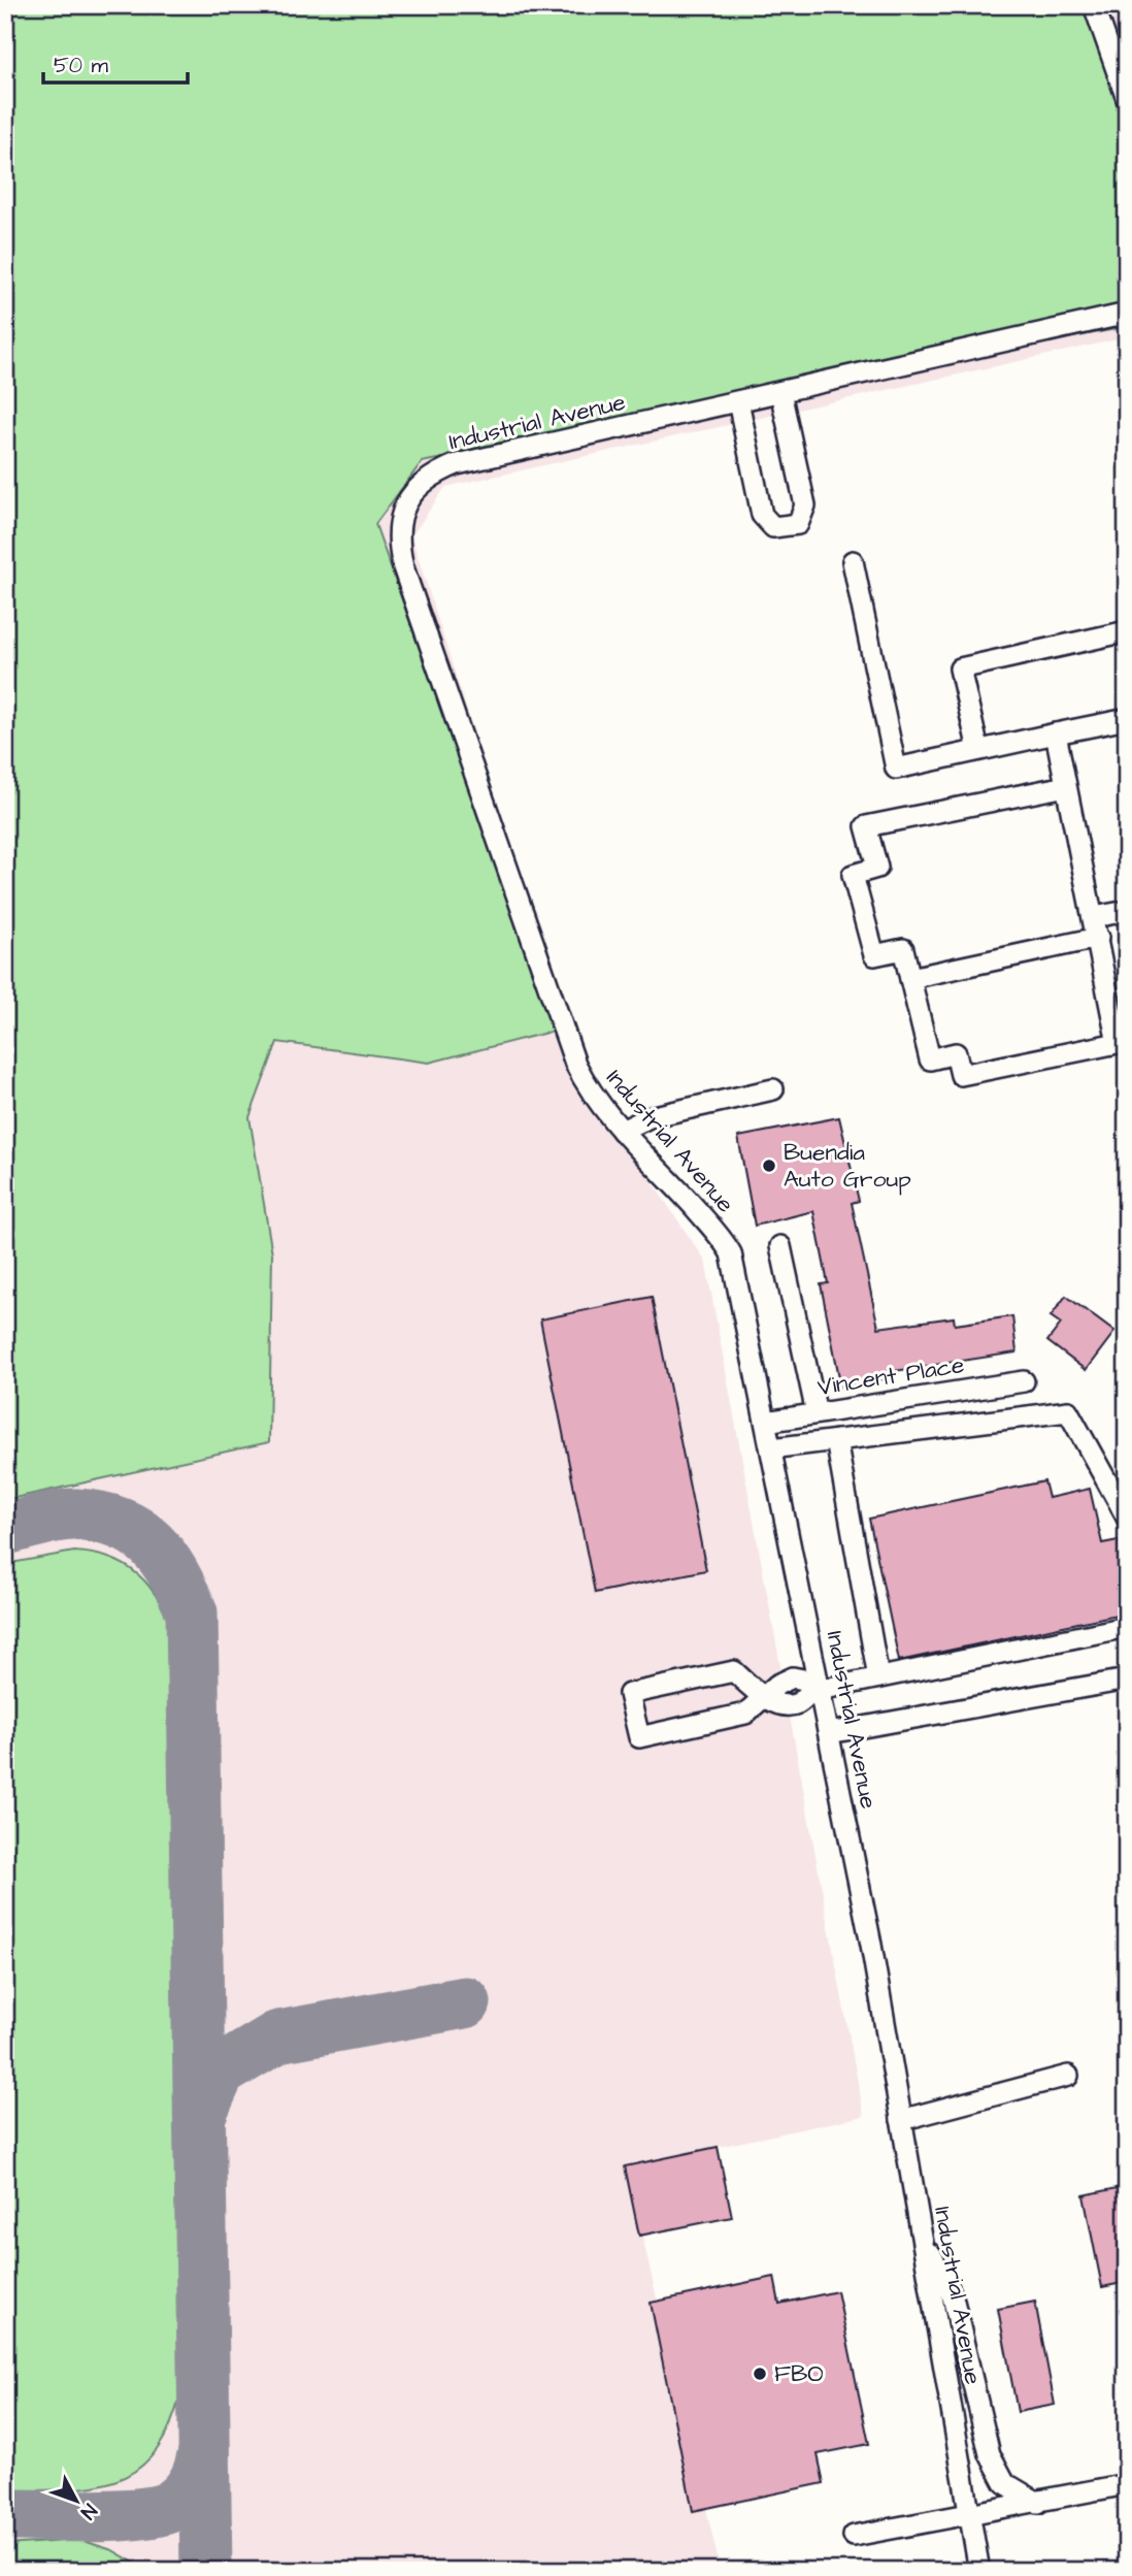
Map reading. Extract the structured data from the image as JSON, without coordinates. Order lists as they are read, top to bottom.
{
  "streets": {
    "street": ["Industrial Avenue", "Vincent Place"]
  },
  "crossings": [
    ["Industrial Avenue", "Vincent Place"]
  ],
  "places": ["Buendia Auto Group", "FBO"],
  "scale_bar": "50 m",
  "north": "bottom right"
}
